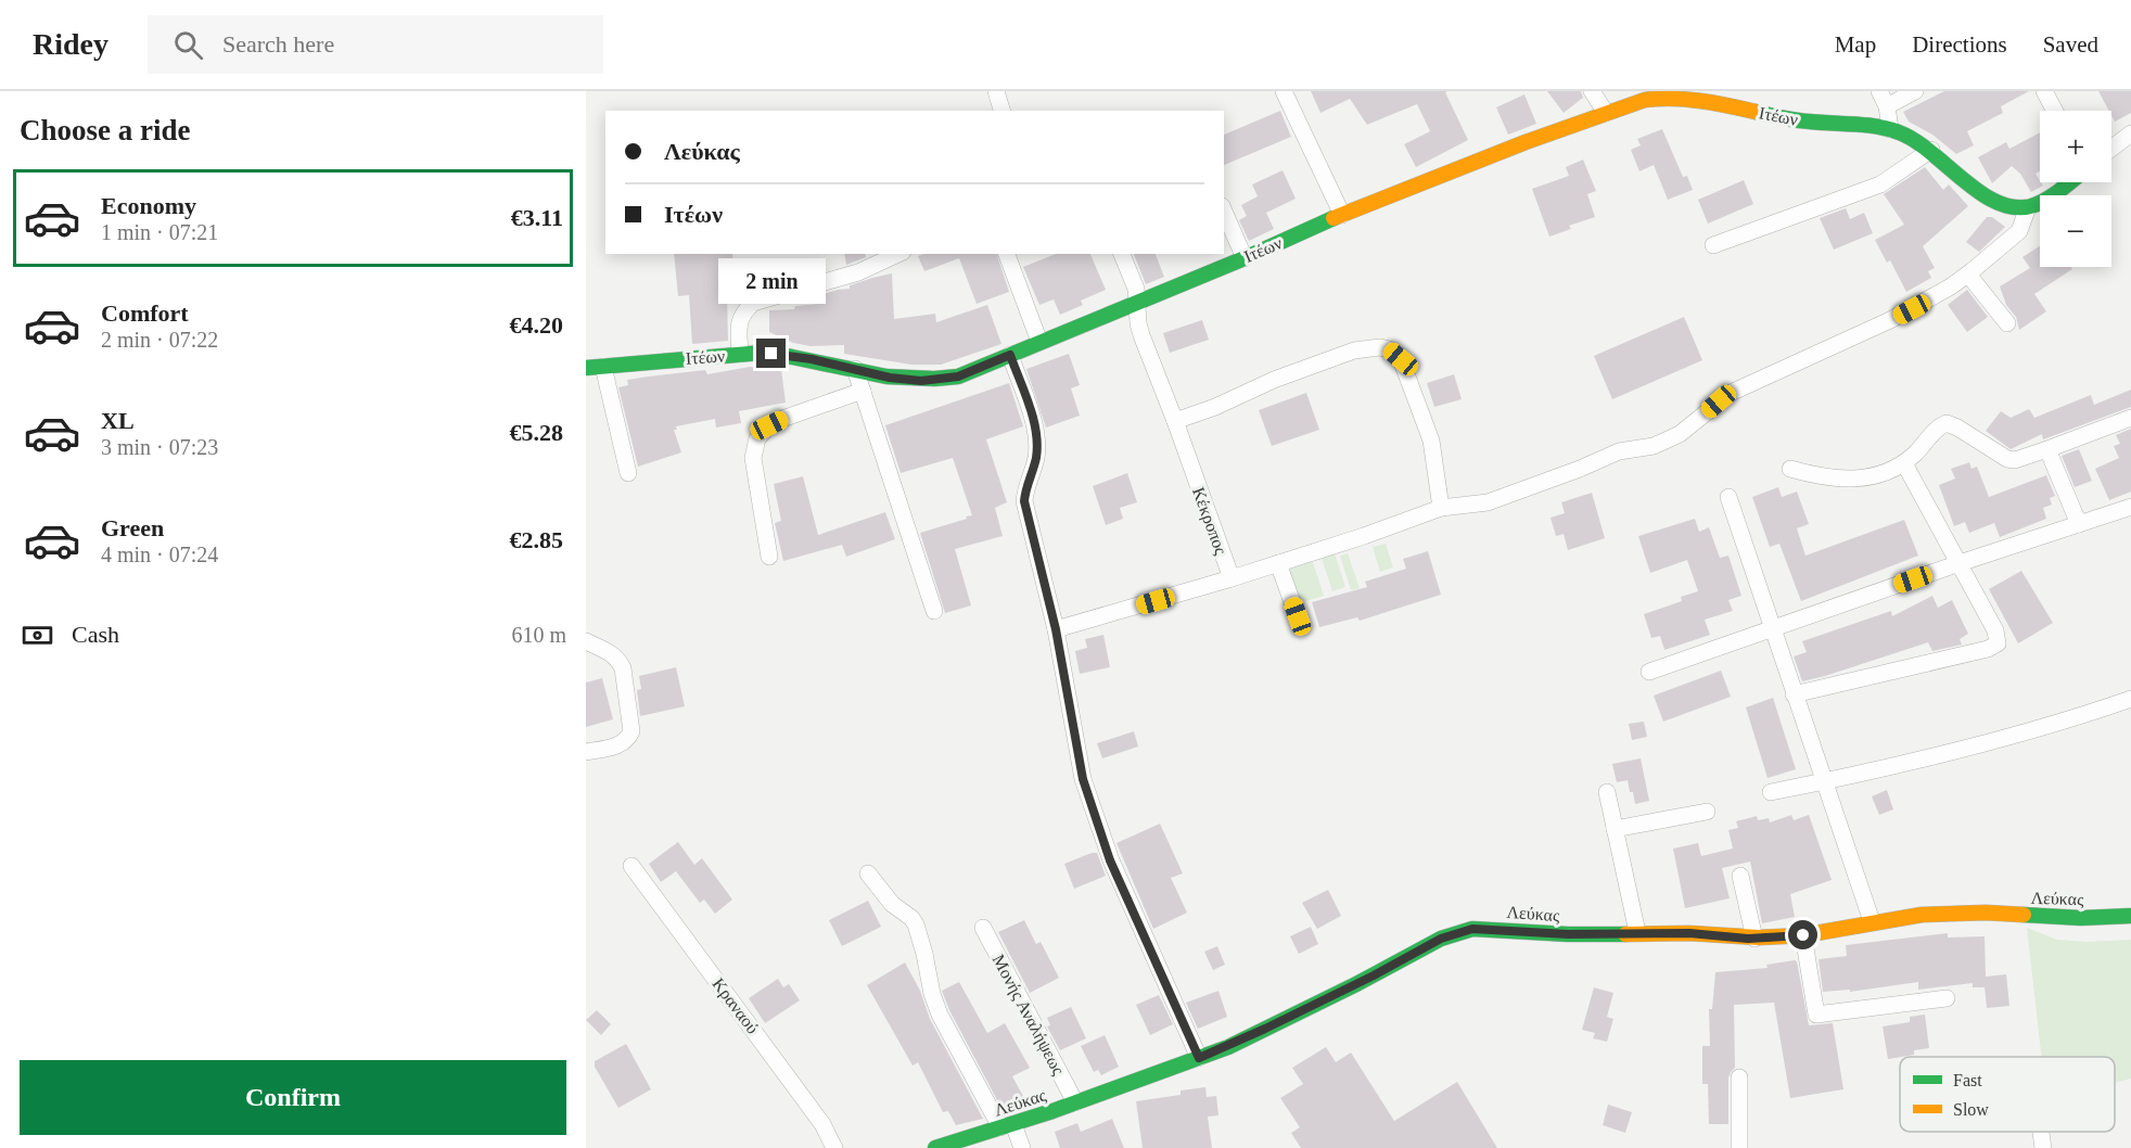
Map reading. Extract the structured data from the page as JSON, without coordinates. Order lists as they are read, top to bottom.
{
  "streets": {
    "street": [
      "Ιτέων",
      "Κέκροπος",
      "Λεύκας",
      "Κραναού",
      "Μονής Αναλήψεως"
    ]
  },
  "crossings": [
    ["Ιτέων", "Κέκροπος"],
    ["Λεύκας", "Μονής Αναλήψεως"]
  ],
  "legend": ["Fast", "Slow"],
  "page": {
    "header": "Ridey",
    "search": "Search here",
    "nav": ["Map", "Directions", "Saved"],
    "heading": "Choose a ride",
    "map_buttons": ["+", "−"],
    "banner": ["Λεύκας", "Ιτέων"],
    "list": [
      {
        "name": "Economy",
        "note": "1 min · 07:21",
        "value": "€3.11"
      },
      {
        "name": "Comfort",
        "note": "2 min · 07:22",
        "value": "€4.20"
      },
      {
        "name": "XL",
        "note": "3 min · 07:23",
        "value": "€5.28"
      },
      {
        "name": "Green",
        "note": "4 min · 07:24",
        "value": "€2.85"
      }
    ],
    "bubble": "2 min",
    "pay": ["Cash", "610 m"],
    "buttons": "Confirm"
  }
}
